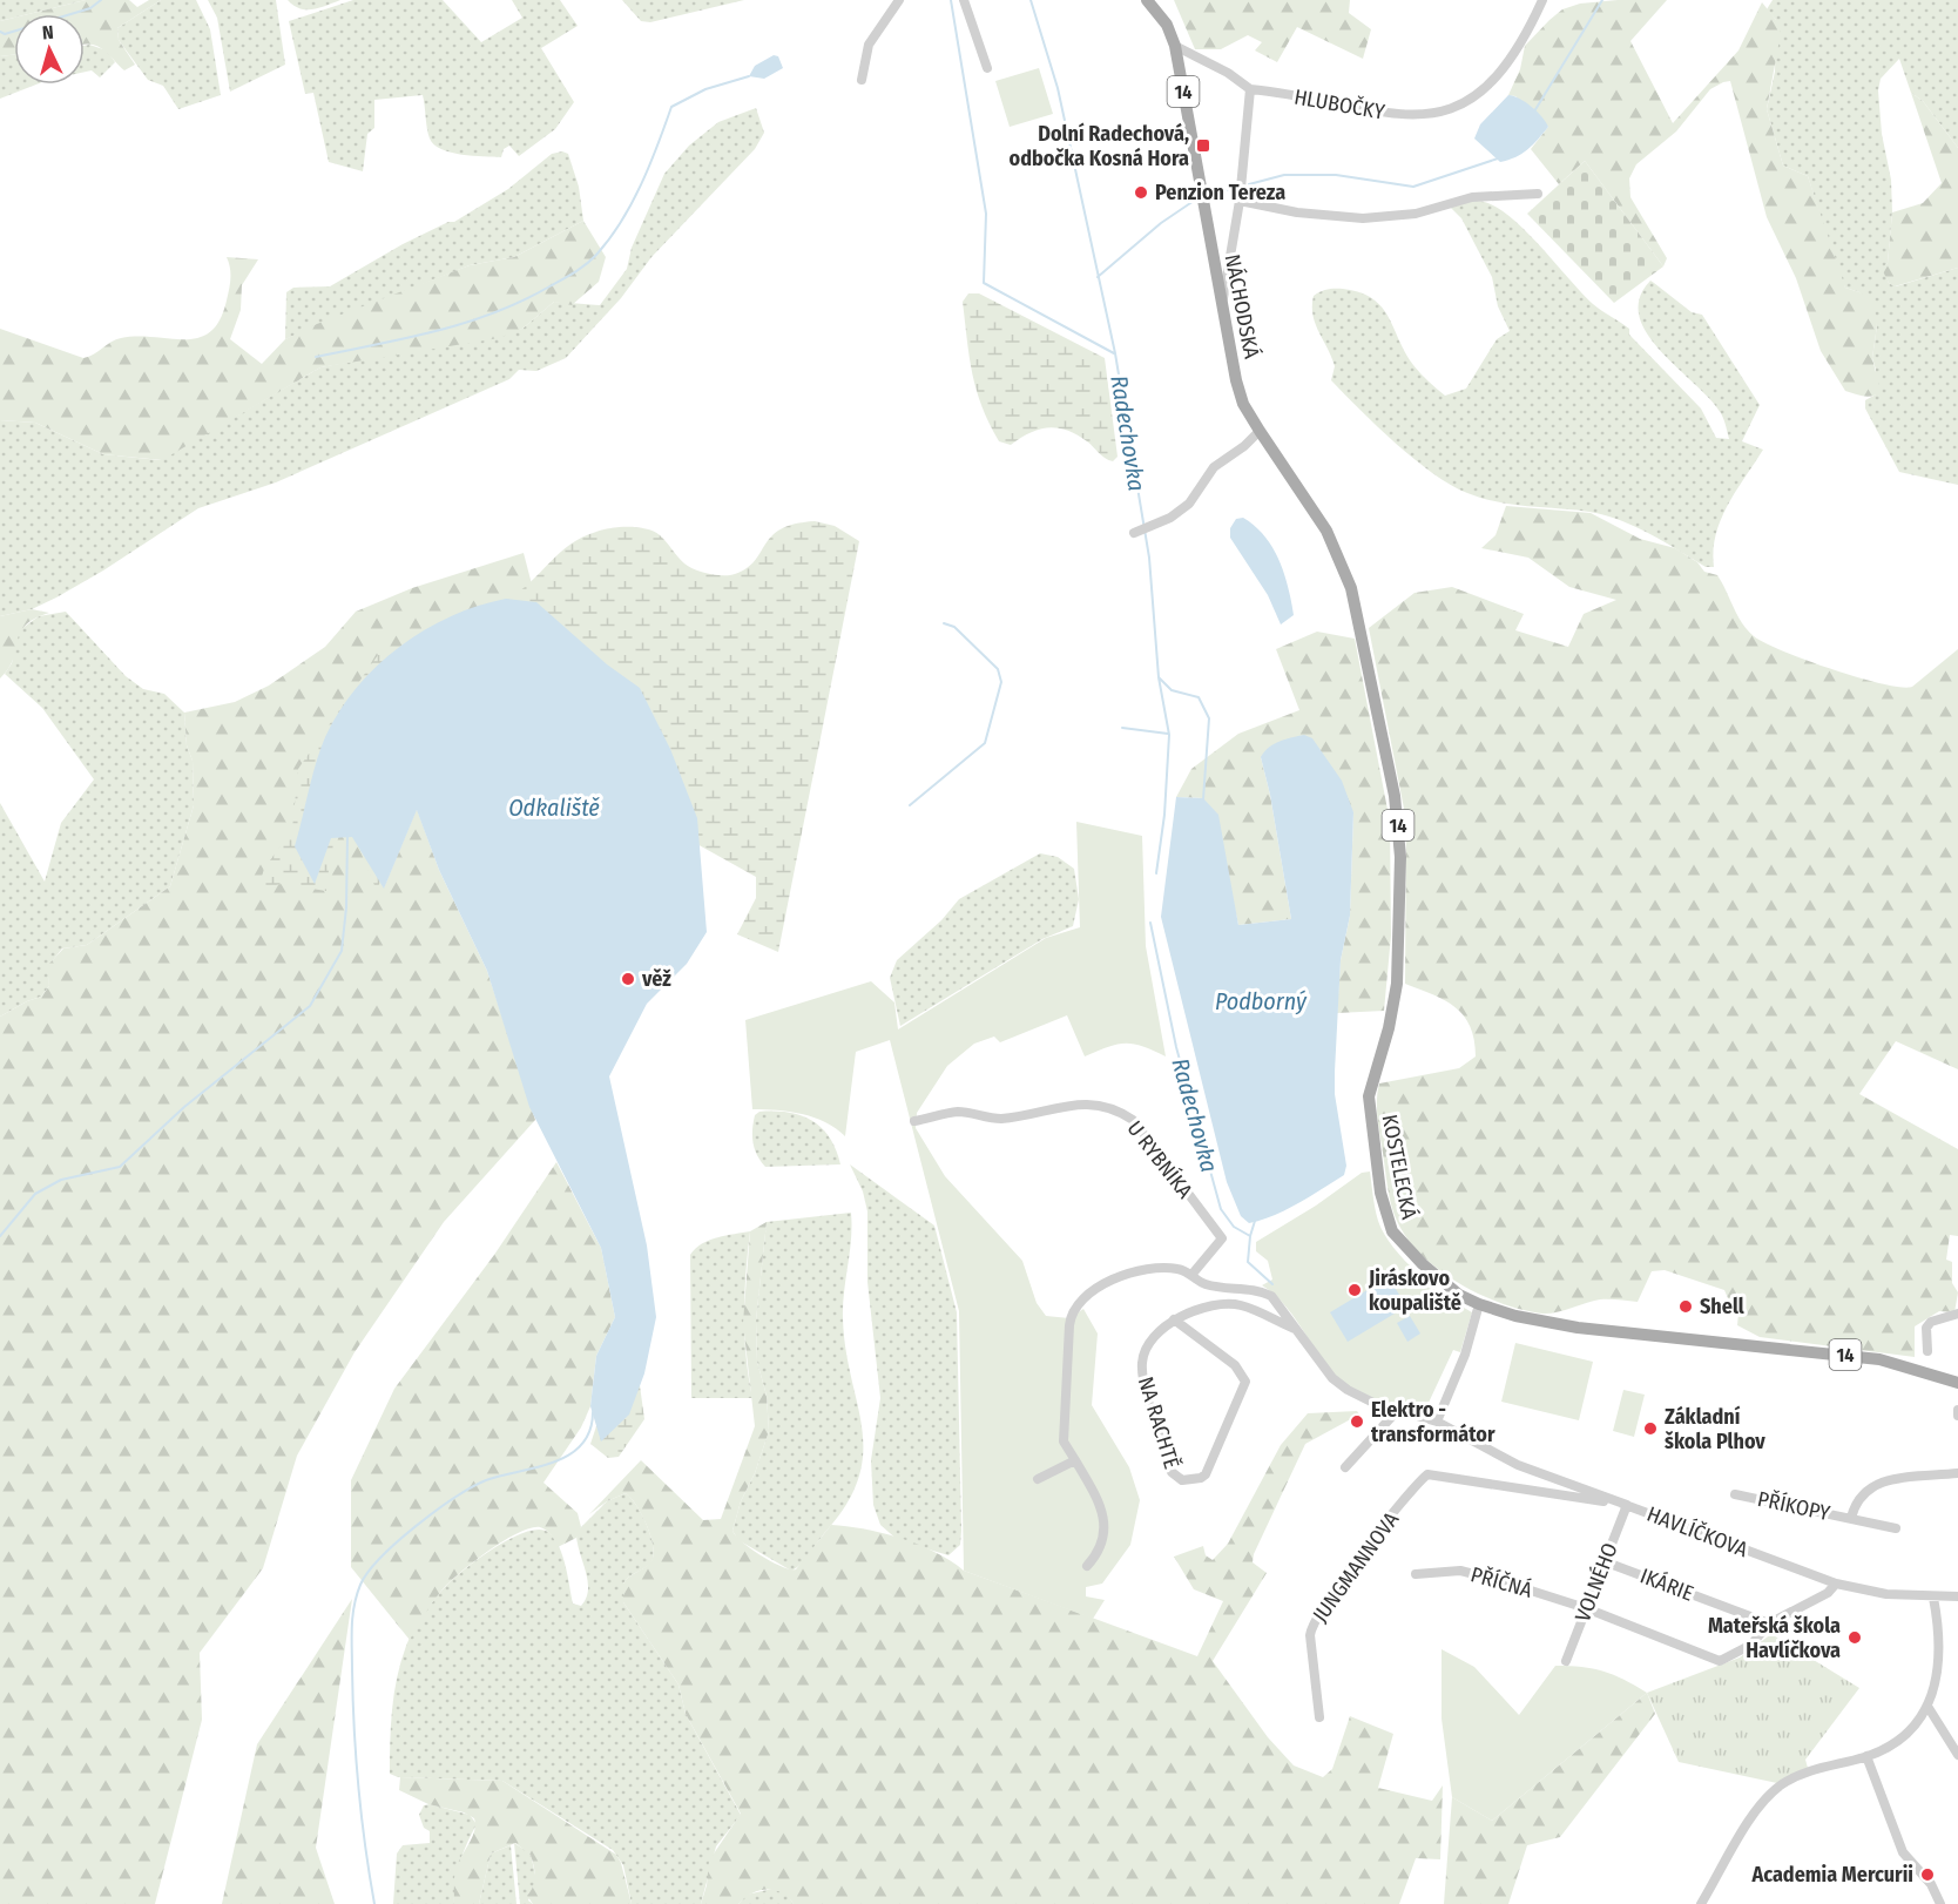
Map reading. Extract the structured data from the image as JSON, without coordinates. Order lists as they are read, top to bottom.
{
  "streets": {
    "main road": ["14", "NÁCHODSKÁ", "KOSTELECKÁ"],
    "street": [
      "HLUBOČKY",
      "U RYBNÍKA",
      "NA RACHTĚ",
      "PŘÍKOPY",
      "HAVLÍČKOVA",
      "JUNGMANNOVA",
      "PŘÍČNÁ",
      "VOLNÉHO",
      "IKÁRIE"
    ]
  },
  "crossings": [
    ["NÁCHODSKÁ", "KOSTELECKÁ"],
    ["HAVLÍČKOVA", "JUNGMANNOVA"],
    ["HAVLÍČKOVA", "VOLNÉHO"],
    ["PŘÍČNÁ", "VOLNÉHO"],
    ["PŘÍČNÁ", "IKÁRIE"],
    ["VOLNÉHO", "IKÁRIE"]
  ],
  "water": ["Radechovka", "Odkaliště", "Podborný"],
  "places": {
    "transit": ["Dolní Radechová, odbočka Kosná Hora"],
    "other": [
      "Penzion Tereza",
      "věž",
      "Jiráskovo koupaliště",
      "Shell",
      "Elektro - transformátor",
      "Základní škola Plhov",
      "Mateřská škola Havlíčkova",
      "Academia Mercurii"
    ]
  },
  "north": "top"
}
